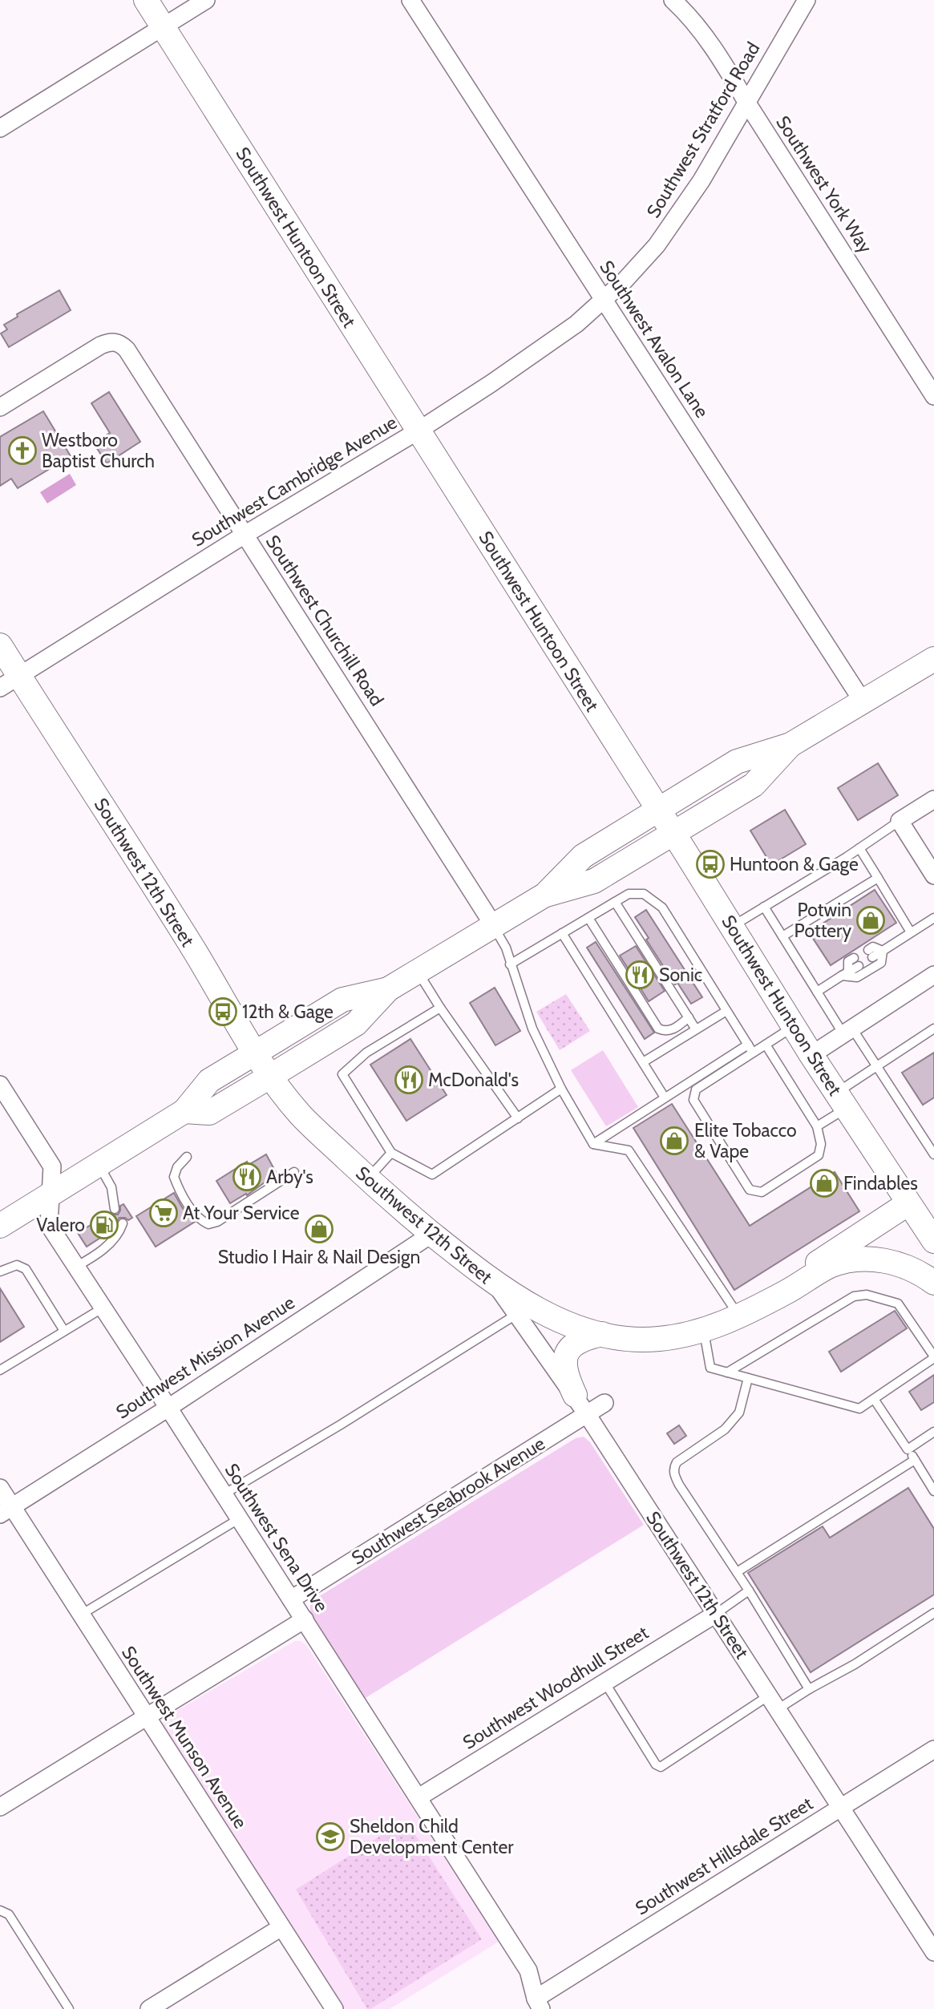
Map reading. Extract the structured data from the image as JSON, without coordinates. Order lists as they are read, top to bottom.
{
  "streets": {
    "main road": ["Southwest Huntoon Street", "Southwest 12th Street"],
    "street": [
      "Southwest Stratford Road",
      "Southwest York Way",
      "Southwest Avalon Lane",
      "Southwest Cambridge Avenue",
      "Southwest Churchill Road",
      "Southwest Mission Avenue",
      "Southwest Seabrook Avenue",
      "Southwest Sena Drive",
      "Southwest Woodhull Street",
      "Southwest Munson Avenue",
      "Southwest Hillsdale Street"
    ]
  },
  "crossings": [
    ["Southwest Stratford Road", "Southwest York Way"],
    ["Southwest Stratford Road", "Southwest Avalon Lane"],
    ["Southwest Stratford Road", "Southwest Cambridge Avenue"],
    ["Southwest Huntoon Street", "Southwest Cambridge Avenue"],
    ["Southwest Avalon Lane", "Southwest Cambridge Avenue"],
    ["Southwest Cambridge Avenue", "Southwest Churchill Road"],
    ["Southwest Cambridge Avenue", "Southwest 12th Street"],
    ["Southwest 12th Street", "Southwest Mission Avenue"],
    ["Southwest 12th Street", "Southwest Seabrook Avenue"],
    ["Southwest 12th Street", "Southwest Woodhull Street"],
    ["Southwest 12th Street", "Southwest Hillsdale Street"],
    ["Southwest Mission Avenue", "Southwest Sena Drive"],
    ["Southwest Mission Avenue", "Southwest Munson Avenue"],
    ["Southwest Seabrook Avenue", "Southwest Sena Drive"],
    ["Southwest Sena Drive", "Southwest Woodhull Street"],
    ["Southwest Sena Drive", "Southwest Hillsdale Street"]
  ],
  "places": {
    "church": ["Westboro Baptist Church"],
    "bus stop": ["Huntoon & Gage", "12th & Gage"],
    "shop": [
      "Potwin Pottery",
      "Elite Tobacco & Vape",
      "Findables",
      "Studio I Hair & Nail Design"
    ],
    "restaurant": ["Sonic", "McDonald's", "Arby's"],
    "supermarket": ["At Your Service"],
    "fuel station": ["Valero"],
    "school or university": ["Sheldon Child Development Center"]
  }
}
